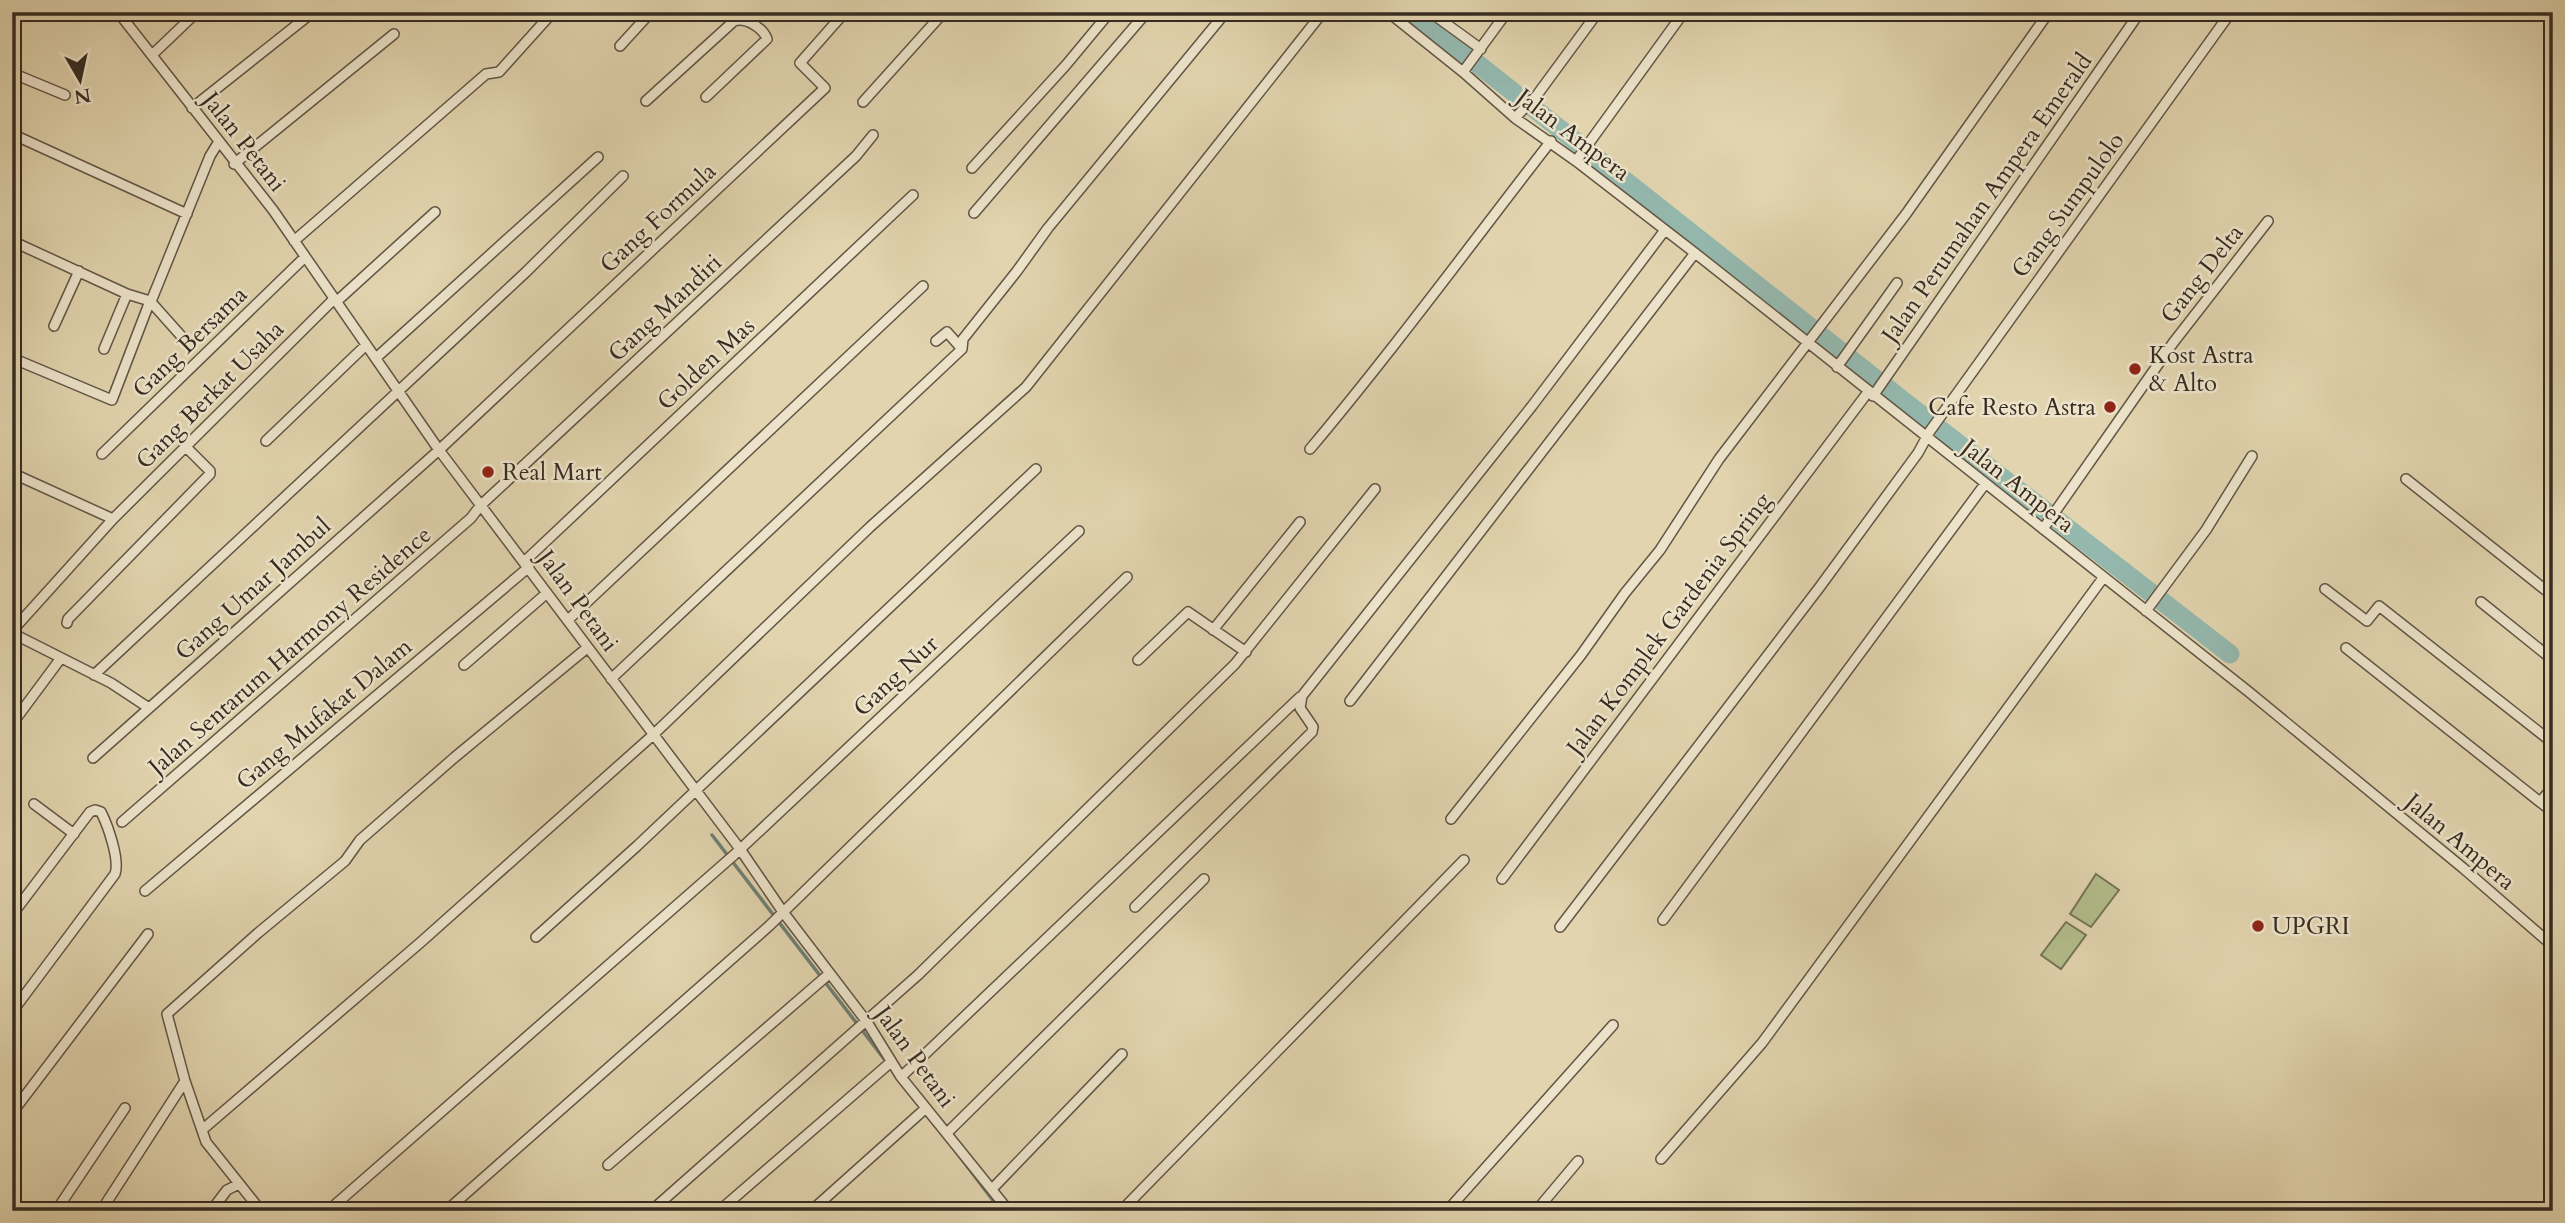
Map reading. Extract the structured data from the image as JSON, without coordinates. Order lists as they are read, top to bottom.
{
  "streets": {
    "street": [
      "Jalan Ampera",
      "Jalan Petani",
      "Jalan Perumahan Ampera Emerald",
      "Gang Sumpulolo",
      "Gang Formula",
      "Gang Delta",
      "Gang Mandiri",
      "Gang Bersama",
      "Golden Mas",
      "Gang Berkat Usaha",
      "Gang Umar Jambul",
      "Jalan Komplek Gardenia Spring",
      "Jalan Sentarum Harmony Residence",
      "Gang Nur",
      "Gang Mufakat Dalam"
    ]
  },
  "crossings": [
    ["Jalan Ampera", "Jalan Perumahan Ampera Emerald"],
    ["Jalan Ampera", "Gang Sumpulolo"],
    ["Jalan Ampera", "Gang Delta"],
    ["Jalan Ampera", "Jalan Komplek Gardenia Spring"],
    ["Jalan Petani", "Gang Formula"],
    ["Jalan Petani", "Gang Mandiri"],
    ["Jalan Petani", "Gang Bersama"],
    ["Jalan Petani", "Golden Mas"],
    ["Jalan Petani", "Gang Berkat Usaha"],
    ["Jalan Petani", "Gang Umar Jambul"],
    ["Jalan Petani", "Jalan Sentarum Harmony Residence"],
    ["Jalan Petani", "Gang Nur"],
    ["Jalan Petani", "Gang Mufakat Dalam"],
    ["Jalan Perumahan Ampera Emerald", "Jalan Komplek Gardenia Spring"],
    ["Gang Formula", "Gang Umar Jambul"],
    ["Gang Mandiri", "Jalan Sentarum Harmony Residence"],
    ["Golden Mas", "Gang Mufakat Dalam"]
  ],
  "places": [
    "Kost Astra & Alto",
    "Cafe Resto Astra",
    "Real Mart",
    "UPGRI"
  ],
  "north": "bottom"
}
